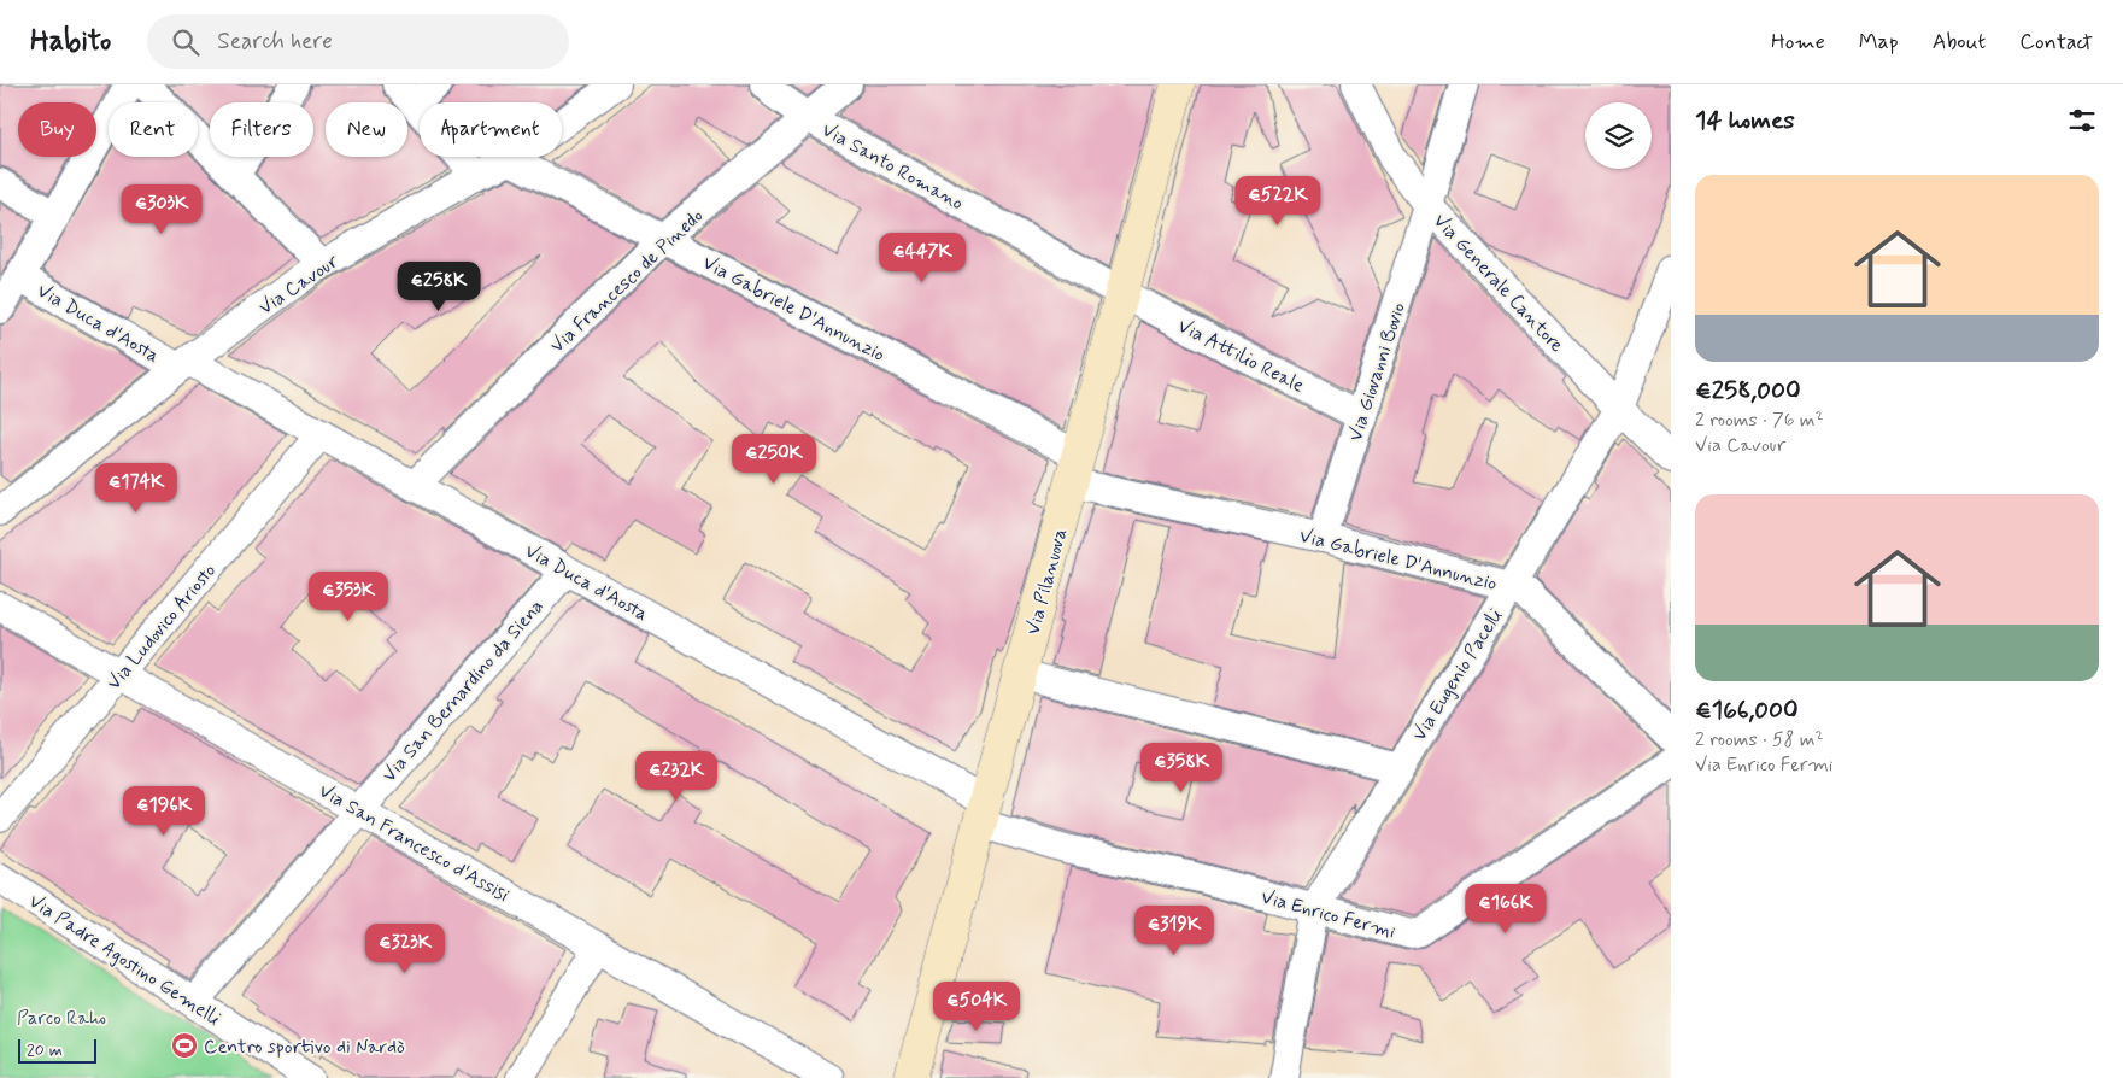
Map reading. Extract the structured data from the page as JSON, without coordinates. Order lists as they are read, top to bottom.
{
  "streets": {
    "street": [
      "Via Santo Romano",
      "Via Francesco de Pinedo",
      "Via Generale Cantore",
      "Via Cavour",
      "Via Gabriele D'Annunzio",
      "Via Duca d'Aosta",
      "Via Attilio Reale",
      "Via Giovanni Bovio",
      "Via Pilanuova",
      "Via Ludovico Ariosto",
      "Via Eugenio Pacelli",
      "Via San Bernardino da Siena",
      "Via San Francesco d'Assisi",
      "Via Enrico Fermi",
      "Via Padre Agostino Gemelli"
    ]
  },
  "crossings": [
    ["Via Santo Romano", "Via Francesco de Pinedo"],
    ["Via Santo Romano", "Via Attilio Reale"],
    ["Via Santo Romano", "Via Pilanuova"],
    ["Via Francesco de Pinedo", "Via Gabriele D'Annunzio"],
    ["Via Francesco de Pinedo", "Via Duca d'Aosta"],
    ["Via Generale Cantore", "Via Giovanni Bovio"],
    ["Via Generale Cantore", "Via Eugenio Pacelli"],
    ["Via Cavour", "Via Gabriele D'Annunzio"],
    ["Via Cavour", "Via Duca d'Aosta"],
    ["Via Gabriele D'Annunzio", "Via Giovanni Bovio"],
    ["Via Gabriele D'Annunzio", "Via Pilanuova"],
    ["Via Gabriele D'Annunzio", "Via Eugenio Pacelli"],
    ["Via Duca d'Aosta", "Via Pilanuova"],
    ["Via Duca d'Aosta", "Via Ludovico Ariosto"],
    ["Via Duca d'Aosta", "Via San Bernardino da Siena"],
    ["Via Duca d'Aosta", "Via Enrico Fermi"],
    ["Via Attilio Reale", "Via Giovanni Bovio"],
    ["Via Attilio Reale", "Via Pilanuova"],
    ["Via Pilanuova", "Via Enrico Fermi"],
    ["Via Ludovico Ariosto", "Via San Francesco d'Assisi"],
    ["Via Eugenio Pacelli", "Via Enrico Fermi"],
    ["Via San Bernardino da Siena", "Via San Francesco d'Assisi"],
    ["Via San Bernardino da Siena", "Via Padre Agostino Gemelli"]
  ],
  "parks": ["Parco Raho"],
  "places": {
    "sports": ["Centro sportivo di Nardò"]
  },
  "scale_bar": "20 m",
  "page": {
    "header": "Habito",
    "search": "Search here",
    "nav": [
      "Home",
      "Map",
      "About",
      "Contact"
    ],
    "heading": "14 homes",
    "chip": [
      "Buy",
      "Rent",
      "Filters",
      "New",
      "Apartment"
    ],
    "list": [
      {
        "name": "€258,000",
        "note": "2 rooms · 76 m² · Via Cavour"
      },
      {
        "name": "€166,000",
        "note": "2 rooms · 58 m² · Via Enrico Fermi"
      }
    ],
    "price": [
      "€522K",
      "€303K",
      "€447K",
      "€258K",
      "€250K",
      "€174K",
      "€353K",
      "€358K",
      "€232K",
      "€196K",
      "€166K",
      "€319K",
      "€323K",
      "€504K"
    ],
    "scale": "20 m"
  }
}
